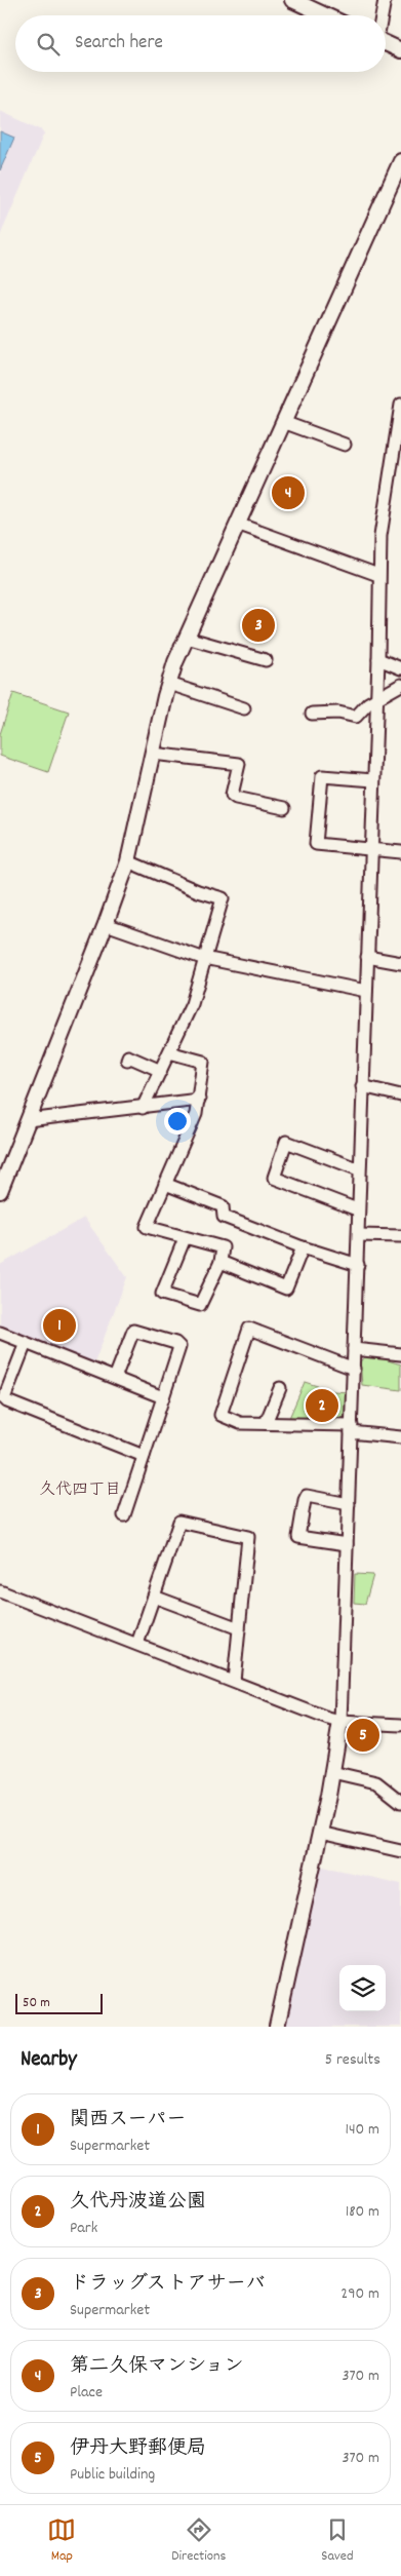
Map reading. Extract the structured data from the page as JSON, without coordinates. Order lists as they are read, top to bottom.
{
  "districts": ["久代四丁目"],
  "scale_bar": "50 m",
  "page": {
    "search": "Search here",
    "pins": [
      "4",
      "3",
      "1",
      "2",
      "5"
    ],
    "scale": "50 m",
    "heading": ["Nearby", "5 results"],
    "list": [
      {
        "mark": "1",
        "name": "関西スーパー",
        "note": "Supermarket",
        "value": "140 m"
      },
      {
        "mark": "2",
        "name": "久代丹波道公園",
        "note": "Park",
        "value": "180 m"
      },
      {
        "mark": "3",
        "name": "ドラッグストアサーバ",
        "note": "Supermarket",
        "value": "290 m"
      },
      {
        "mark": "4",
        "name": "第二久保マンション",
        "note": "Place",
        "value": "370 m"
      },
      {
        "mark": "5",
        "name": "伊丹大野郵便局",
        "note": "Public building",
        "value": "370 m"
      }
    ],
    "nav": ["Map", "Directions", "Saved"]
  }
}
